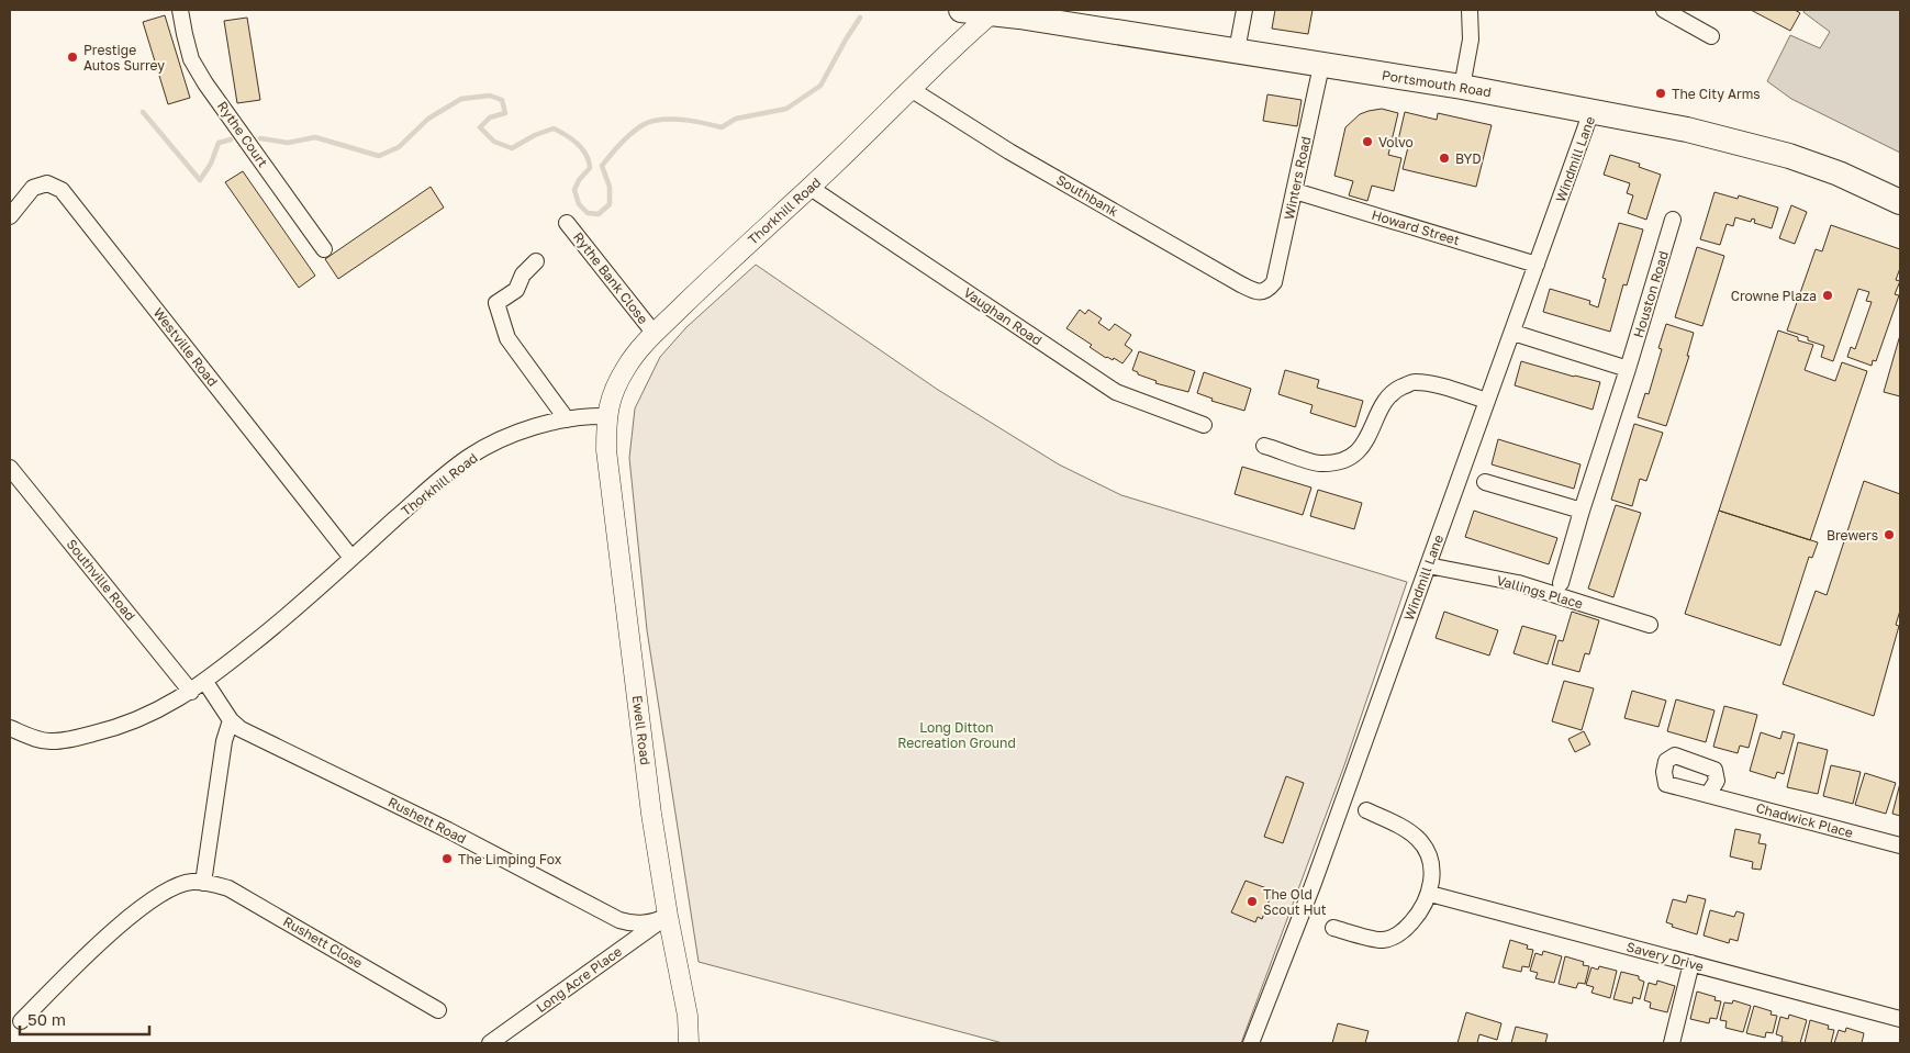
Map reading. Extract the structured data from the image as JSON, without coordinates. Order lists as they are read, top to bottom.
{
  "streets": {
    "main road": ["Portsmouth Road"],
    "street": [
      "Rythe Court",
      "Windmill Lane",
      "Winters Road",
      "Southbank",
      "Thorkhill Road",
      "Howard Street",
      "Rythe Bank Close",
      "Houston Road",
      "Vaughan Road",
      "Westville Road",
      "Southville Road",
      "Vallings Place",
      "Ewell Road",
      "Rushett Road",
      "Chadwick Place",
      "Rushett Close",
      "Savery Drive",
      "Long Acre Place"
    ]
  },
  "crossings": [
    ["Portsmouth Road", "Windmill Lane"],
    ["Portsmouth Road", "Winters Road"],
    ["Portsmouth Road", "Thorkhill Road"],
    ["Windmill Lane", "Howard Street"],
    ["Windmill Lane", "Vallings Place"],
    ["Winters Road", "Southbank"],
    ["Winters Road", "Howard Street"],
    ["Southbank", "Thorkhill Road"],
    ["Thorkhill Road", "Rythe Bank Close"],
    ["Thorkhill Road", "Vaughan Road"],
    ["Thorkhill Road", "Westville Road"],
    ["Thorkhill Road", "Southville Road"],
    ["Thorkhill Road", "Ewell Road"],
    ["Thorkhill Road", "Rushett Road"],
    ["Ewell Road", "Rushett Road"],
    ["Ewell Road", "Long Acre Place"],
    ["Rushett Road", "Long Acre Place"]
  ],
  "parks": ["Long Ditton Recreation Ground"],
  "places": [
    "Prestige Autos Surrey",
    "The City Arms",
    "Volvo",
    "BYD",
    "Crowne Plaza",
    "Brewers",
    "The Limping Fox",
    "The Old Scout Hut"
  ],
  "scale_bar": "50 m"
}
